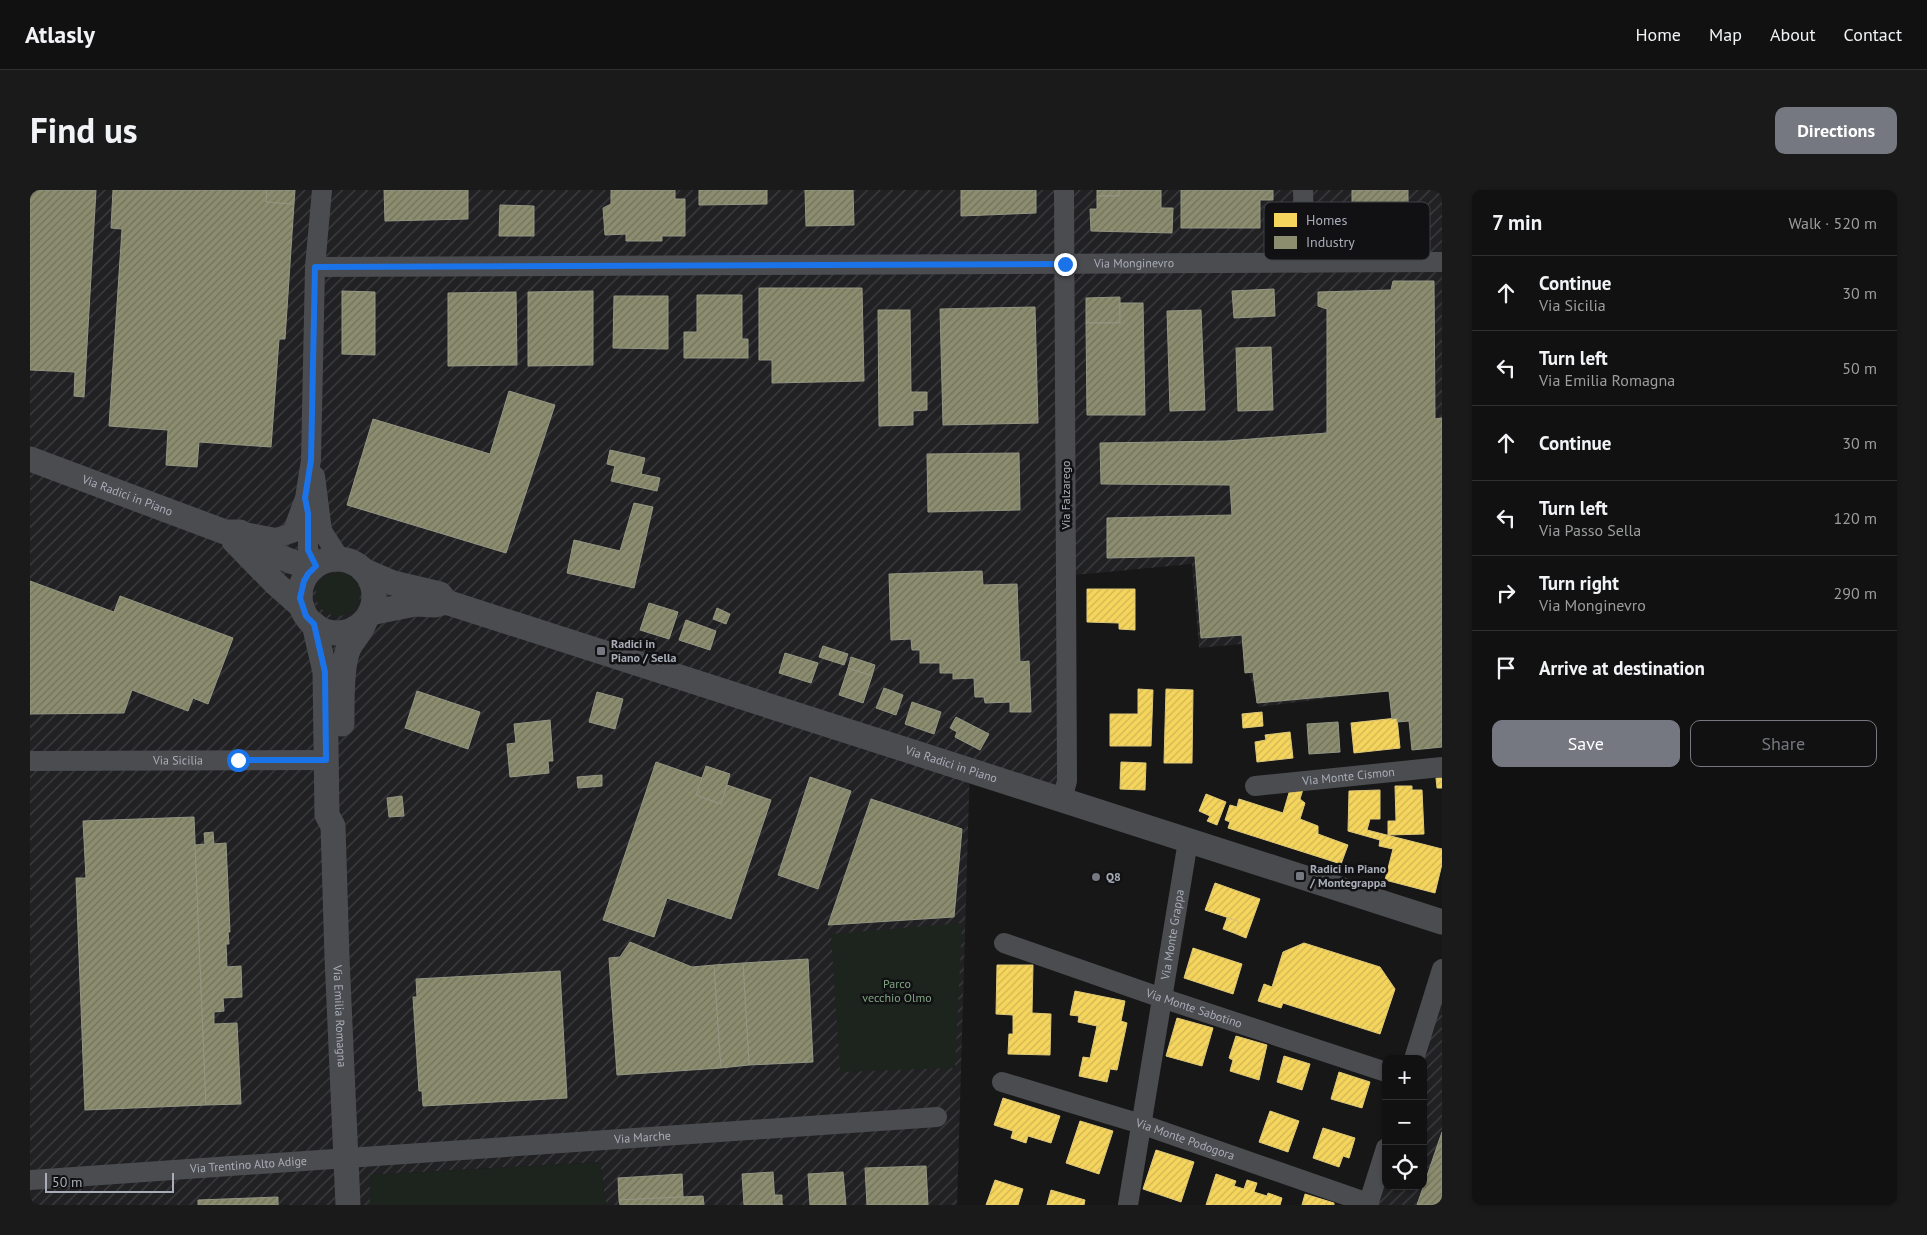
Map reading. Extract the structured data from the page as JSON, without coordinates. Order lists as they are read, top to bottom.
{
  "streets": {
    "street": [
      "Via Monginevro",
      "Via Radici in Piano",
      "Via Falzarego",
      "Via Sicilia",
      "Via Monte Cismon",
      "Via Monte Grappa",
      "Via Monte Sabotino",
      "Via Emilia Romagna",
      "Via Marche",
      "Via Monte Podogora",
      "Via Trentino Alto Adige"
    ]
  },
  "crossings": [
    ["Via Monginevro", "Via Falzarego"],
    ["Via Radici in Piano", "Via Falzarego"],
    ["Via Radici in Piano", "Via Monte Grappa"],
    ["Via Sicilia", "Via Emilia Romagna"],
    ["Via Monte Grappa", "Via Monte Sabotino"],
    ["Via Monte Grappa", "Via Monte Podogora"],
    ["Via Emilia Romagna", "Via Marche"],
    ["Via Emilia Romagna", "Via Trentino Alto Adige"],
    ["Via Marche", "Via Trentino Alto Adige"]
  ],
  "parks": ["Parco vecchio Olmo"],
  "places": {
    "transit": ["Radici in Piano / Sella", "Radici in Piano / Montegrappa"],
    "other": ["Q8"]
  },
  "legend": ["Homes", "Industry"],
  "scale_bar": "50 m",
  "page": {
    "header": "Atlasly",
    "nav": [
      "Home",
      "Map",
      "About",
      "Contact"
    ],
    "title": "Find us",
    "buttons": [
      "Directions",
      ["Save", "Share"]
    ],
    "heading": ["7 min", "Walk · 520 m"],
    "list": [
      ["Continue", "Via Sicilia", "30 m"],
      ["Turn left", "Via Emilia Romagna", "50 m"],
      ["Continue", "30 m"],
      ["Turn left", "Via Passo Sella", "120 m"],
      ["Turn right", "Via Monginevro", "290 m"],
      "Arrive at destination"
    ],
    "map_buttons": ["+", "−"],
    "scale": "50 m"
  }
}
